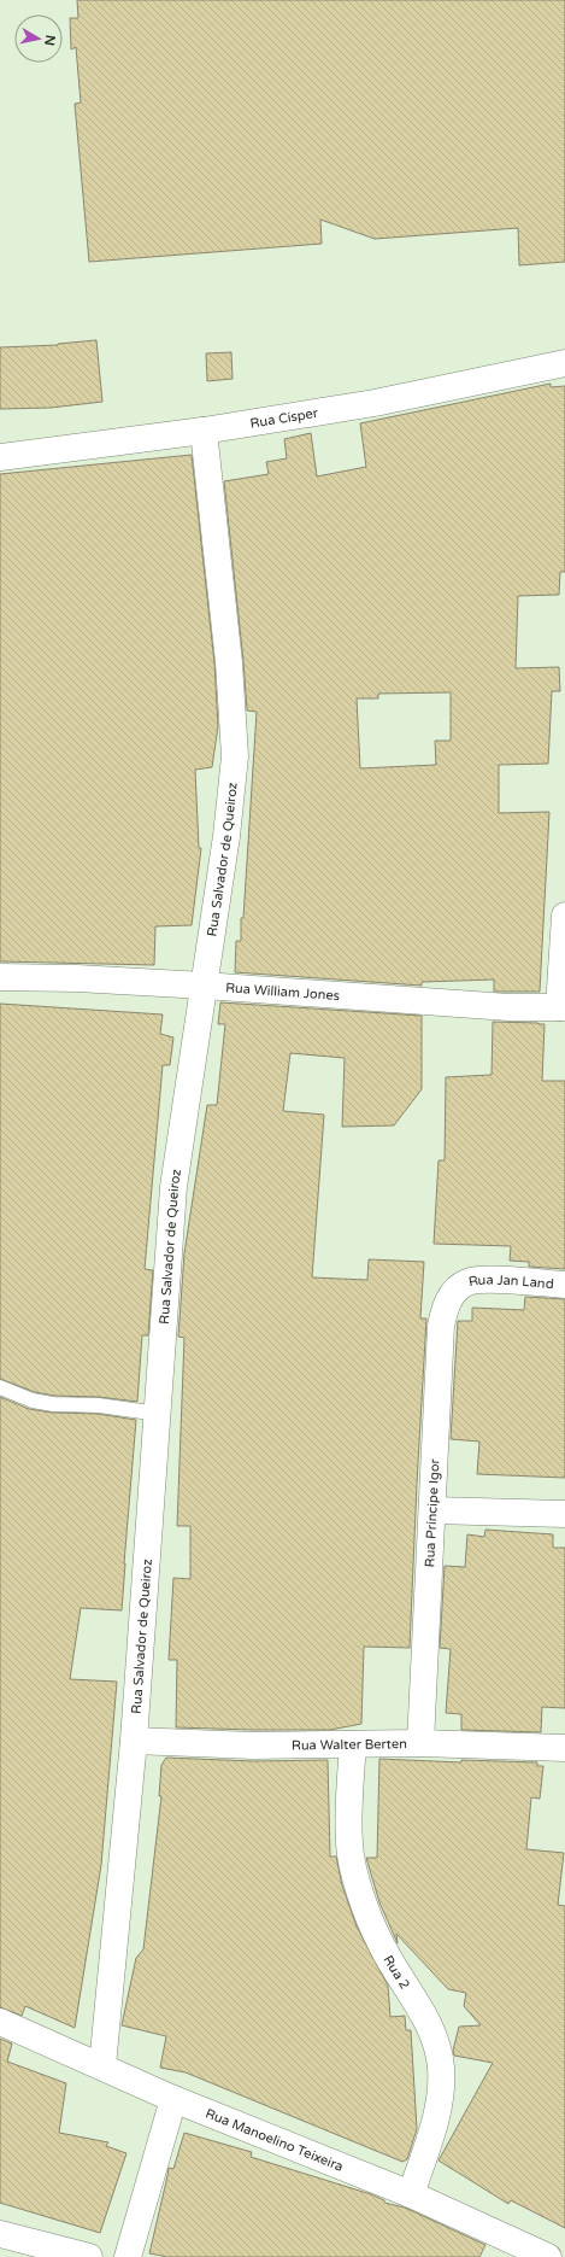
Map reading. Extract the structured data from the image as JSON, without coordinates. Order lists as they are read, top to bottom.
{
  "streets": {
    "street": [
      "Rua Císper",
      "Rua Salvador de Queiroz",
      "Rua William Jones",
      "Rua Jan Land",
      "Rua Príncipe Igor",
      "Rua Walter Berten",
      "Rua 2",
      "Rua Manoelino Teixeira"
    ]
  },
  "crossings": [
    ["Rua Císper", "Rua Salvador de Queiroz"],
    ["Rua Salvador de Queiroz", "Rua William Jones"],
    ["Rua Salvador de Queiroz", "Rua Walter Berten"],
    ["Rua Salvador de Queiroz", "Rua Manoelino Teixeira"],
    ["Rua Jan Land", "Rua Príncipe Igor"],
    ["Rua Príncipe Igor", "Rua Walter Berten"],
    ["Rua Walter Berten", "Rua 2"],
    ["Rua 2", "Rua Manoelino Teixeira"]
  ],
  "north": "right"
}
